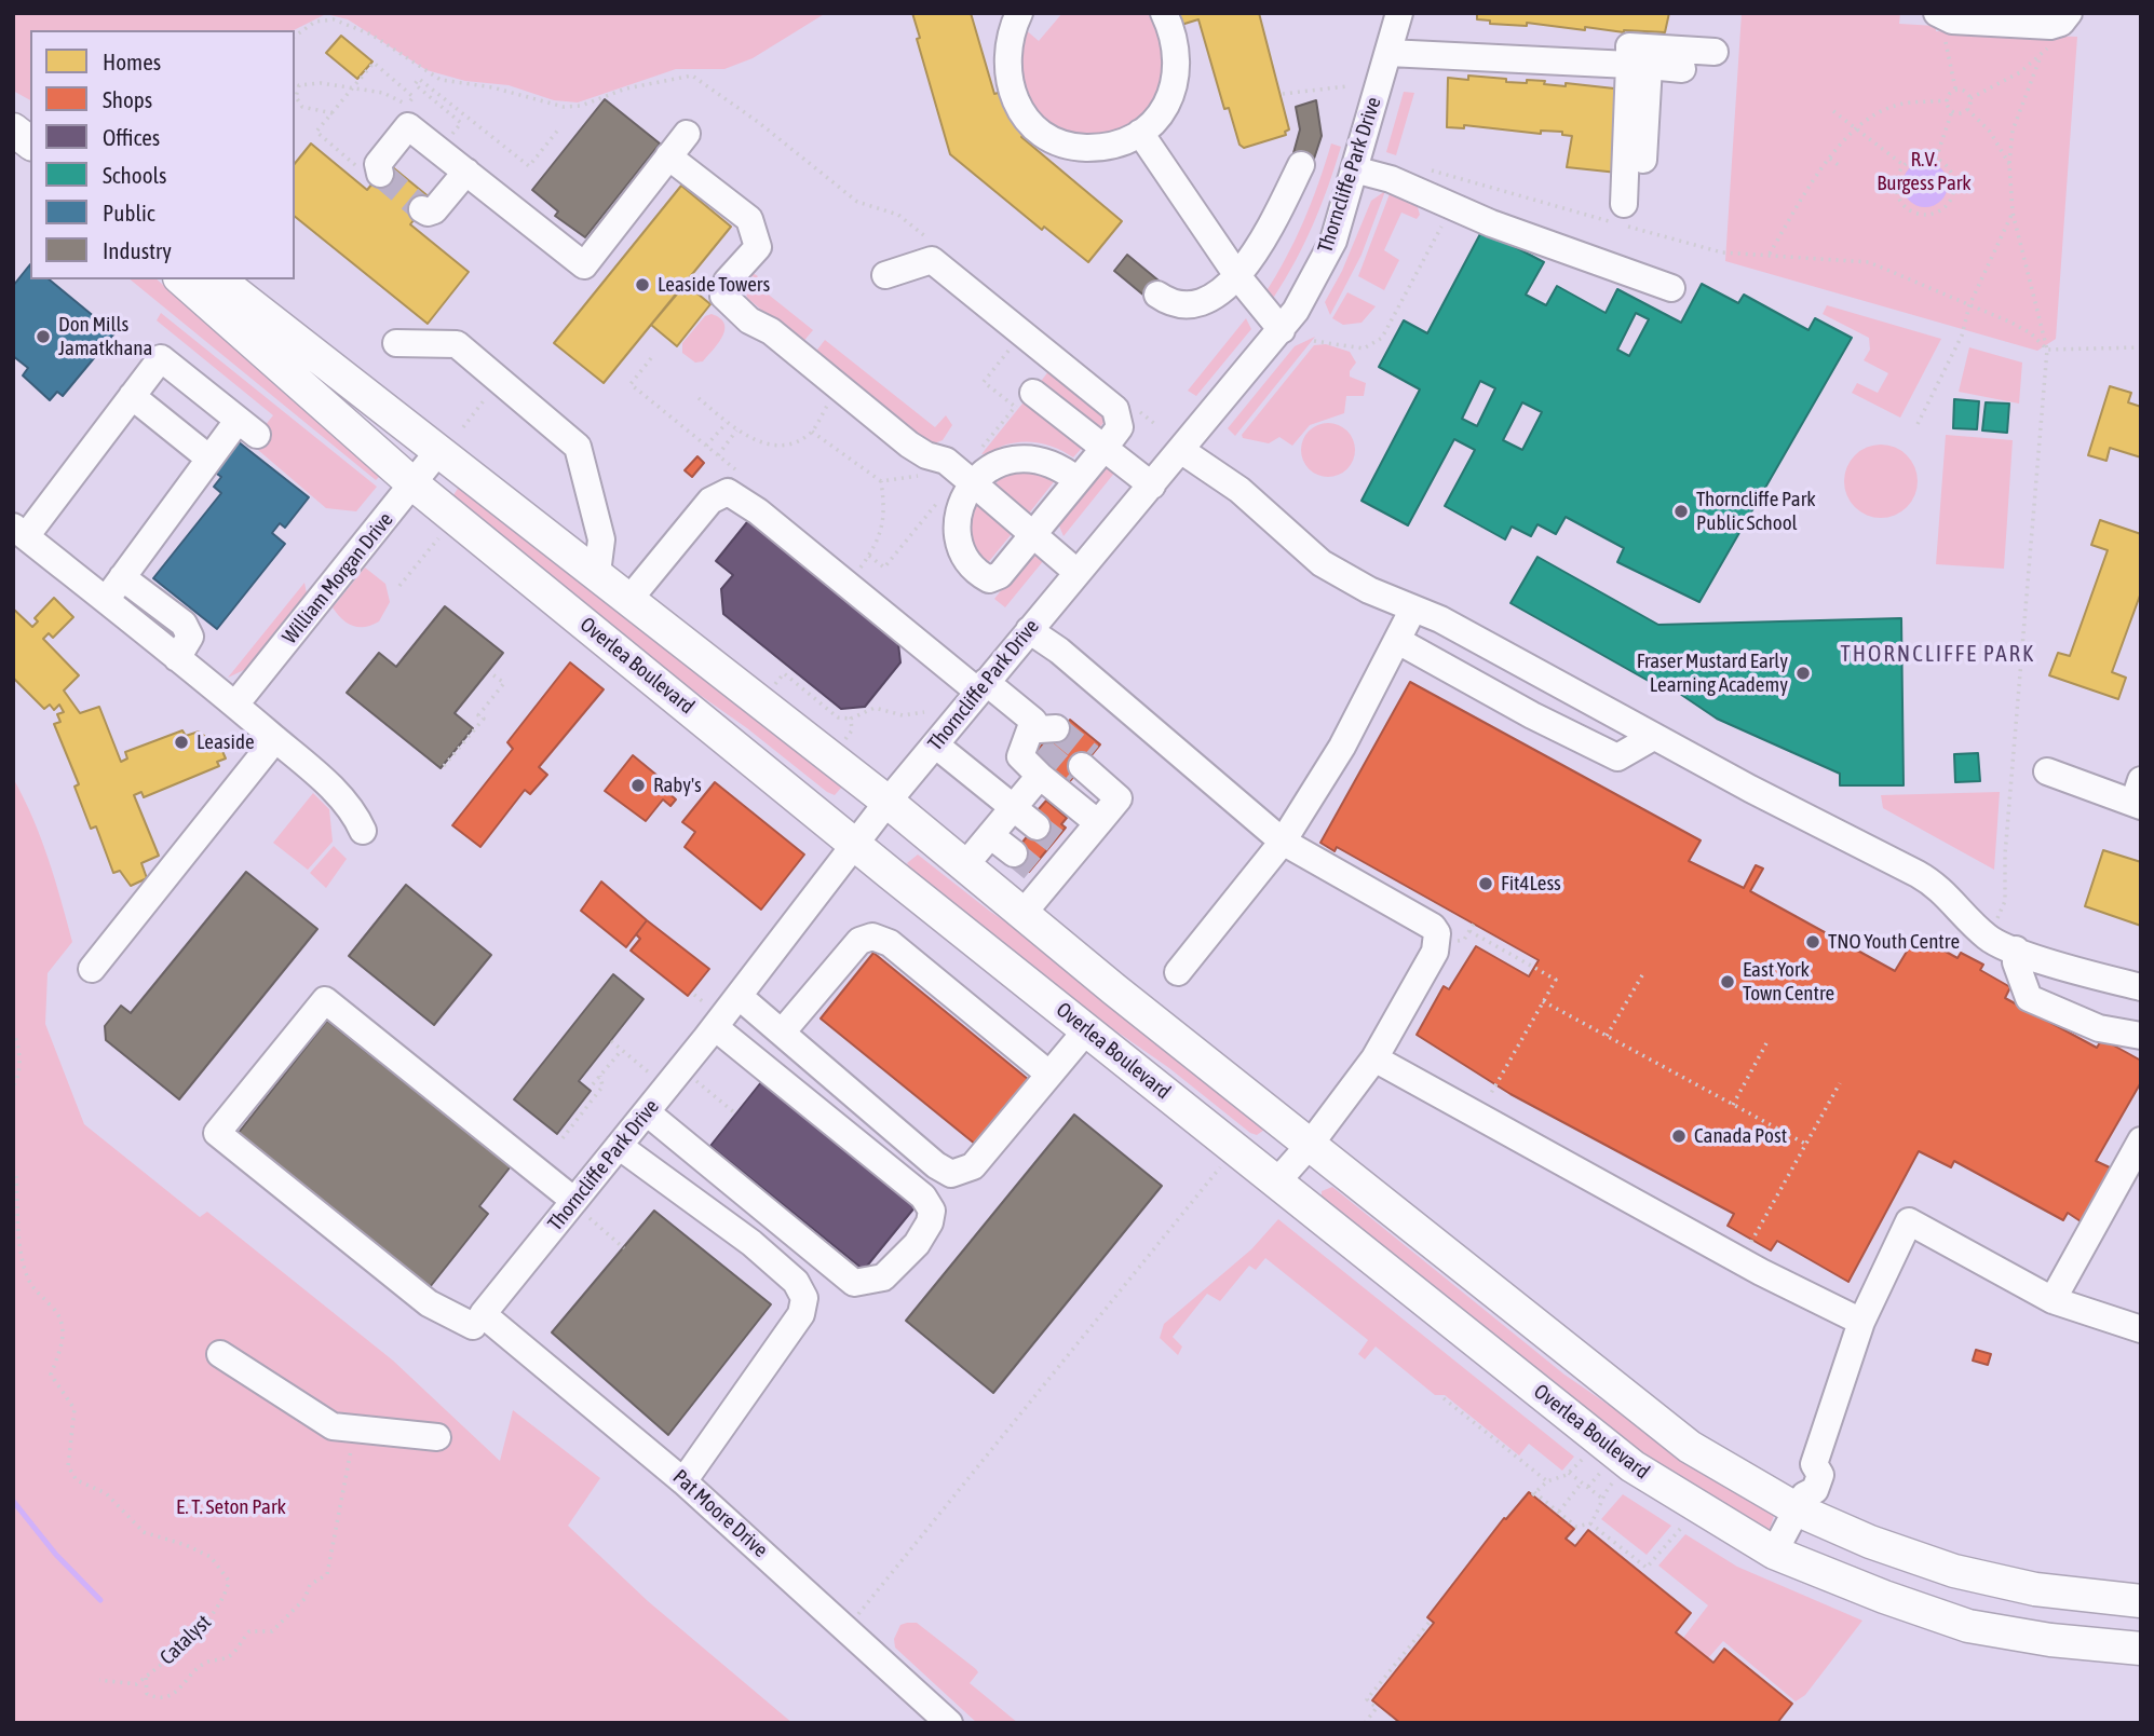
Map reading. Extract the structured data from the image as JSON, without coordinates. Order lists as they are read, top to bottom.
{
  "streets": {
    "main road": ["Overlea Boulevard"],
    "street": ["Thorncliffe Park Drive", "William Morgan Drive", "Pat Moore Drive"],
    "path": ["Catalyst"]
  },
  "crossings": [
    ["Thorncliffe Park Drive", "Overlea Boulevard"],
    ["Thorncliffe Park Drive", "Pat Moore Drive"],
    ["William Morgan Drive", "Overlea Boulevard"]
  ],
  "districts": ["THORNCLIFFE PARK"],
  "parks": ["R.V. Burgess Park", "E. T. Seton Park"],
  "places": [
    "Leaside Towers",
    "Don Mills Jamatkhana",
    "Thorncliffe Park Public School",
    "Fraser Mustard Early Learning Academy",
    "Leaside",
    "Raby's",
    "Fit4Less",
    "TNO Youth Centre",
    "East York Town Centre",
    "Canada Post"
  ],
  "legend": [
    "Homes",
    "Shops",
    "Offices",
    "Schools",
    "Public",
    "Industry"
  ]
}
